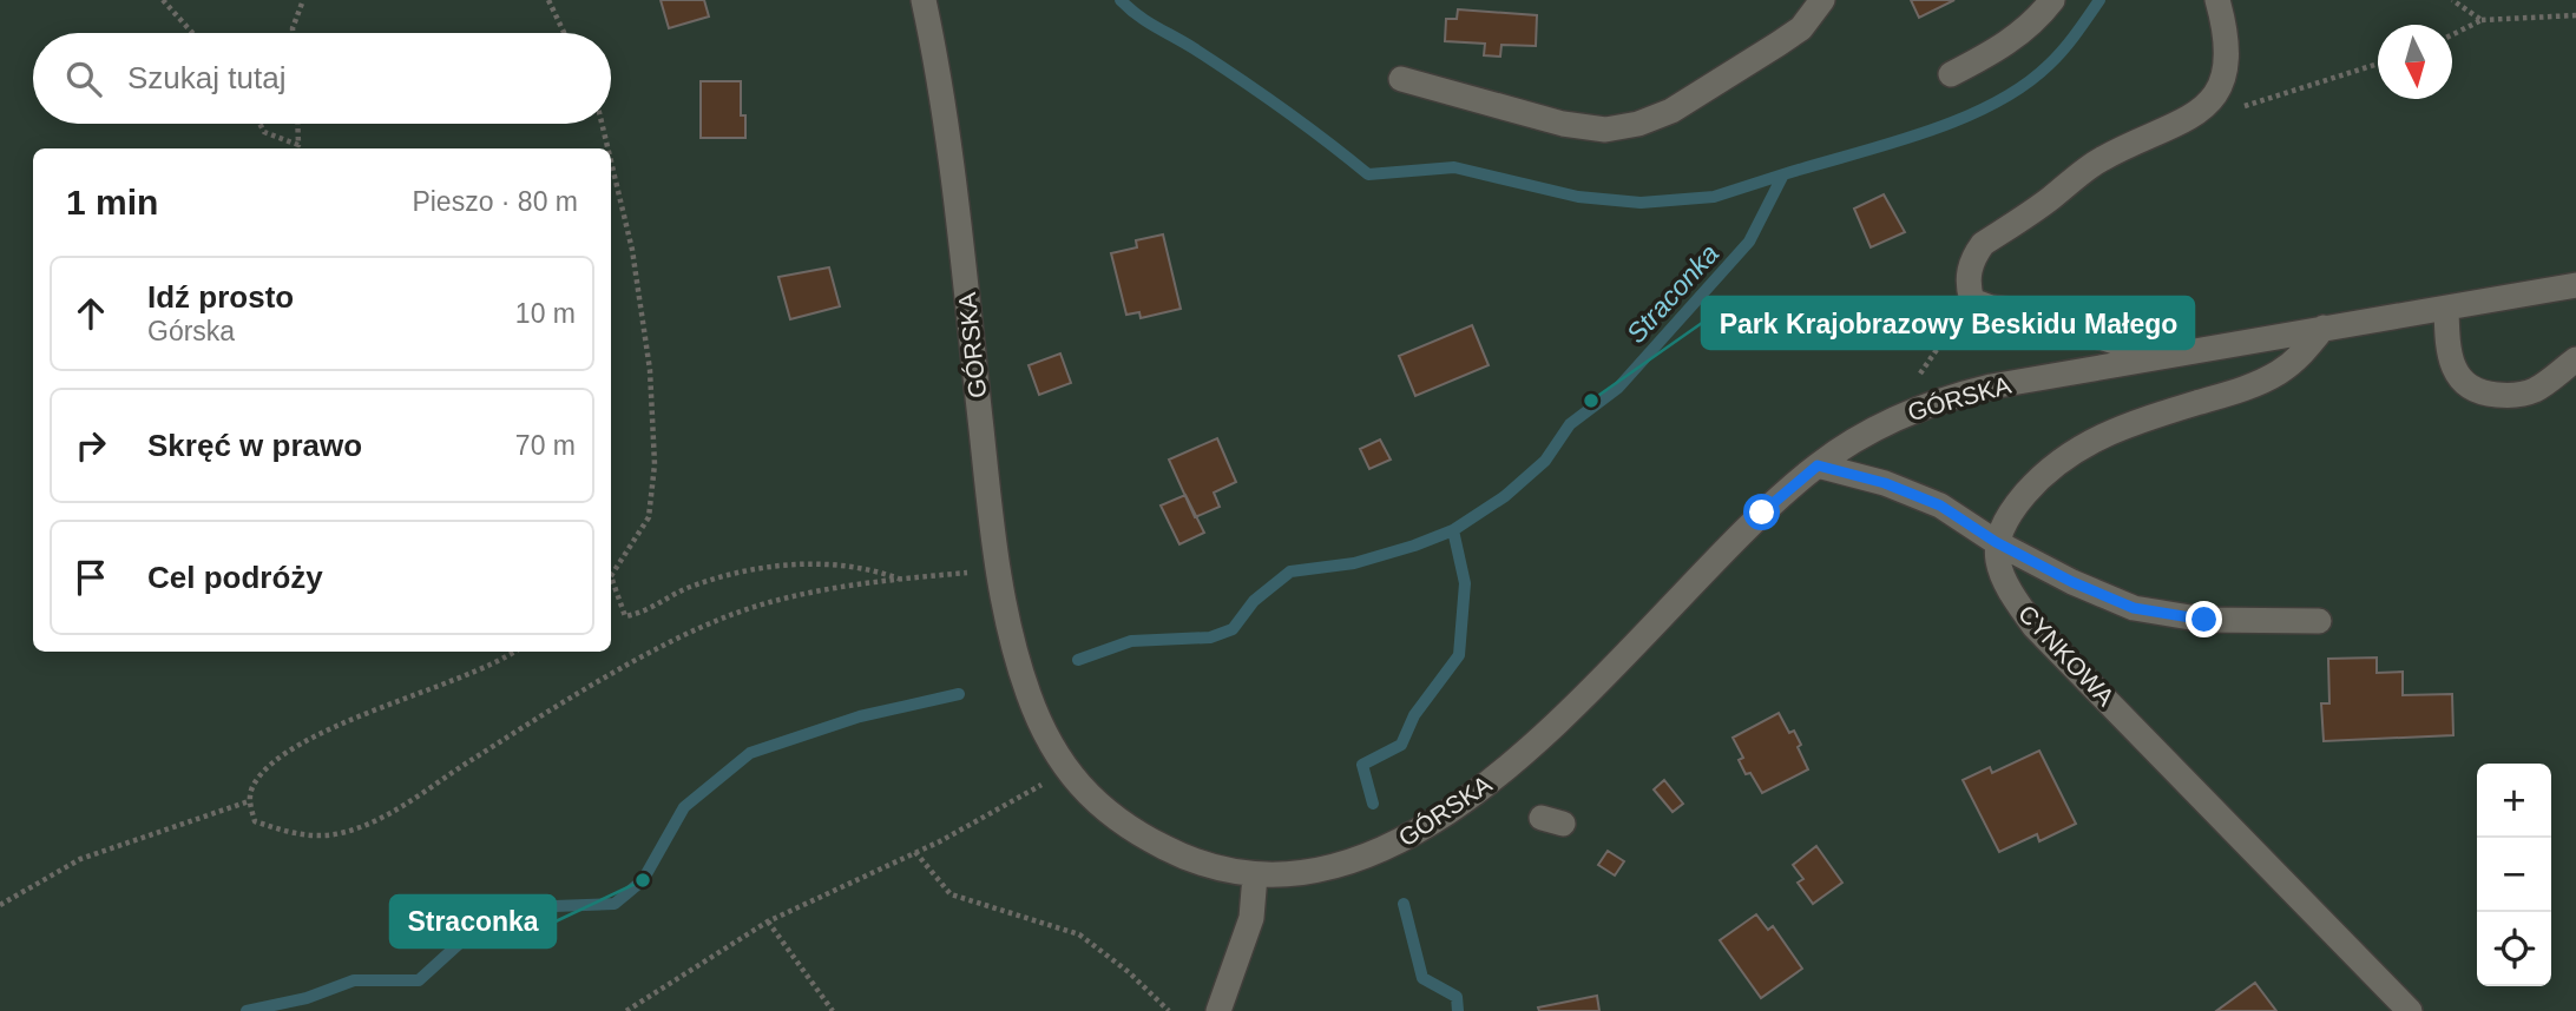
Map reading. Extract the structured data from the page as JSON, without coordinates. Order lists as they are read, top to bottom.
{
  "streets": {
    "street": ["GÓRSKA", "CYNKOWA"]
  },
  "water": ["Straconka"],
  "places": ["Park Krajobrazowy Beskidu Małego", "Straconka"],
  "north": "bottom",
  "page": {
    "search": "Szukaj tutaj",
    "heading": ["1 min", "Pieszo · 80 m"],
    "list": [
      ["Idź prosto", "Górska", "10 m"],
      ["Skręć w prawo", "70 m"],
      "Cel podróży"
    ],
    "map_buttons": ["+", "−"]
  }
}
